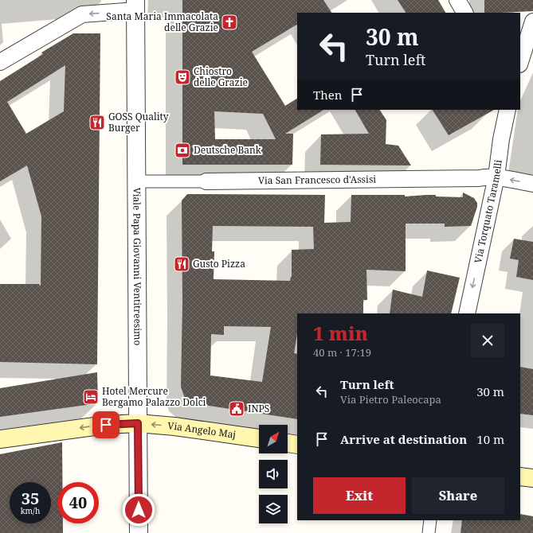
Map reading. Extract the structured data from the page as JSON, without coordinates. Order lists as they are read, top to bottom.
{
  "streets": {
    "main road": ["Via Angelo Maj"],
    "street": ["Via San Francesco d'Assisi", "Via Torquato Taramelli", "Viale Papa Giovanni Ventitreesimo"]
  },
  "crossings": [
    ["Via San Francesco d'Assisi", "Via Torquato Taramelli"],
    ["Via San Francesco d'Assisi", "Viale Papa Giovanni Ventitreesimo"],
    ["Viale Papa Giovanni Ventitreesimo", "Via Angelo Maj"]
  ],
  "one_way": ["Via Torquato Taramelli", "Via Angelo Maj"],
  "places": {
    "church": ["Santa Maria Immacolata delle Grazie"],
    "theatre": ["Chiostro delle Grazie"],
    "restaurant": ["GOSS Quality Burger", "Gusto Pizza"],
    "bank": ["Deutsche Bank"],
    "hotel": ["Hotel Mercure Bergamo Palazzo Dolci"],
    "public building": ["INPS"]
  },
  "north": "top right",
  "page": {
    "turn": ["30 m", "Turn left"],
    "then": "Then",
    "heading": ["1 min", "40 m · 17:19"],
    "list": [
      {
        "name": "Turn left",
        "note": "Via Pietro Paleocapa",
        "value": "30 m"
      },
      {
        "name": "Arrive at destination",
        "value": "10 m"
      }
    ],
    "buttons": ["Exit", "Share"],
    "speed": "35 km/h",
    "limit": "40"
  }
}
